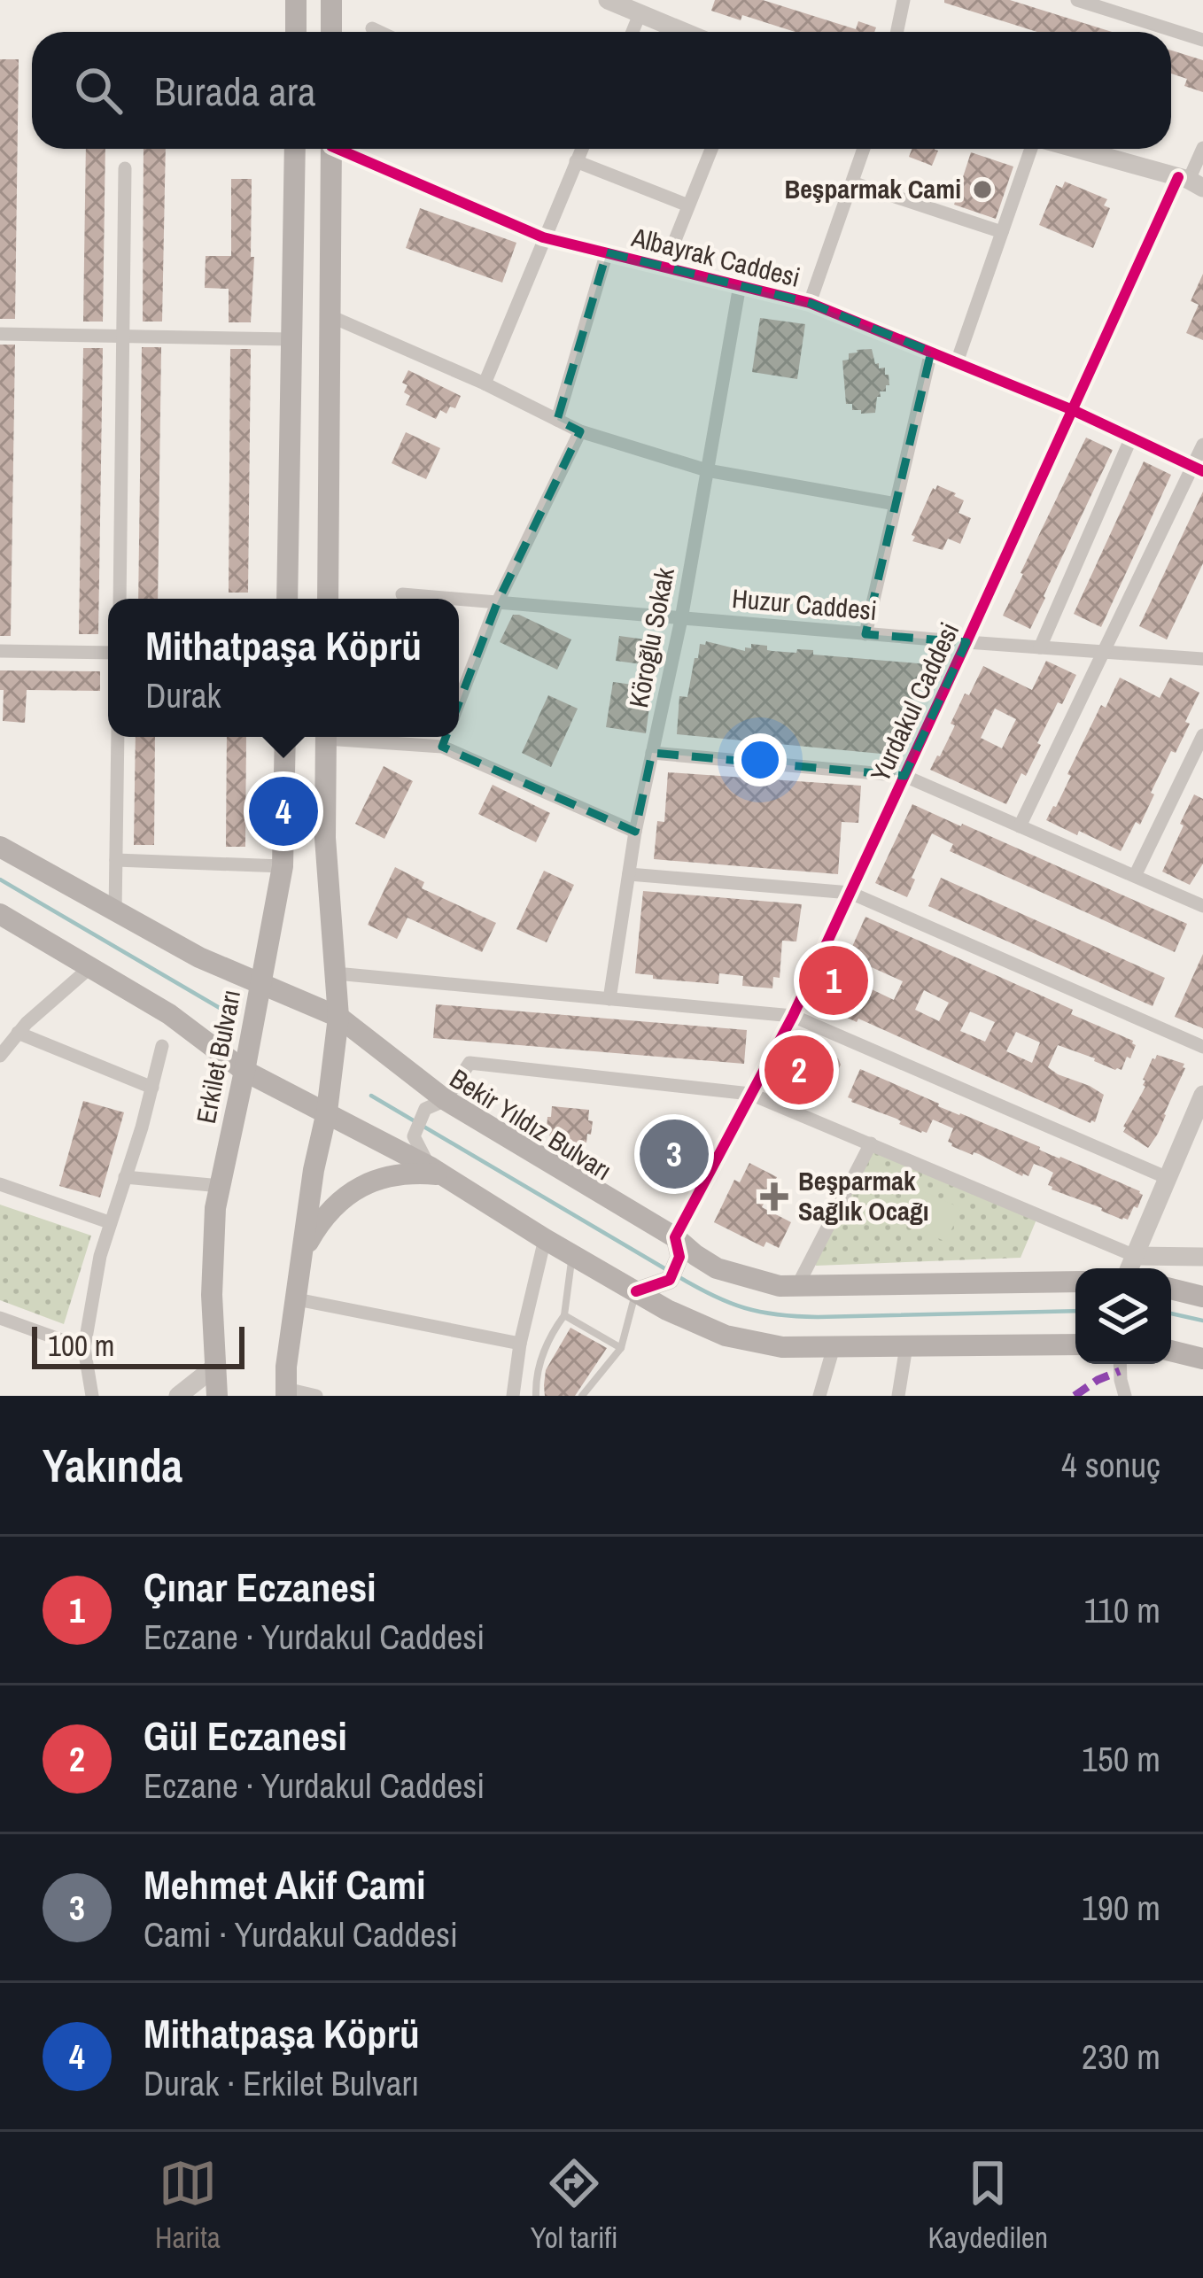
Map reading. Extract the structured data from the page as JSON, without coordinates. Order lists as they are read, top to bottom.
{
  "streets": {
    "main road": ["Erkilet Bulvarı", "Bekir Yıldız Bulvarı"],
    "street": [
      "Albayrak Caddesi",
      "Huzur Caddesi",
      "Köroğlu Sokak",
      "Yurdakul Caddesi"
    ]
  },
  "crossings": [
    ["Albayrak Caddesi", "Köroğlu Sokak"],
    ["Albayrak Caddesi", "Yurdakul Caddesi"],
    ["Huzur Caddesi", "Köroğlu Sokak"],
    ["Huzur Caddesi", "Yurdakul Caddesi"],
    ["Yurdakul Caddesi", "Bekir Yıldız Bulvarı"],
    ["Erkilet Bulvarı", "Bekir Yıldız Bulvarı"]
  ],
  "places": {
    "other": ["Beşparmak Cami"],
    "health": ["Beşparmak Sağlık Ocağı"]
  },
  "scale_bar": "100 m",
  "page": {
    "search": "Burada ara",
    "popup": ["Mithatpaşa Köprü", "Durak"],
    "pins": [
      "4",
      "1",
      "2",
      "3"
    ],
    "scale": "100 m",
    "heading": ["Yakında", "4 sonuç"],
    "list": [
      {
        "mark": "1",
        "name": "Çınar Eczanesi",
        "note": "Eczane · Yurdakul Caddesi",
        "value": "110 m"
      },
      {
        "mark": "2",
        "name": "Gül Eczanesi",
        "note": "Eczane · Yurdakul Caddesi",
        "value": "150 m"
      },
      {
        "mark": "3",
        "name": "Mehmet Akif Cami",
        "note": "Cami · Yurdakul Caddesi",
        "value": "190 m"
      },
      {
        "mark": "4",
        "name": "Mithatpaşa Köprü",
        "note": "Durak · Erkilet Bulvarı",
        "value": "230 m"
      }
    ],
    "nav": ["Harita", "Yol tarifi", "Kaydedilen"]
  }
}
